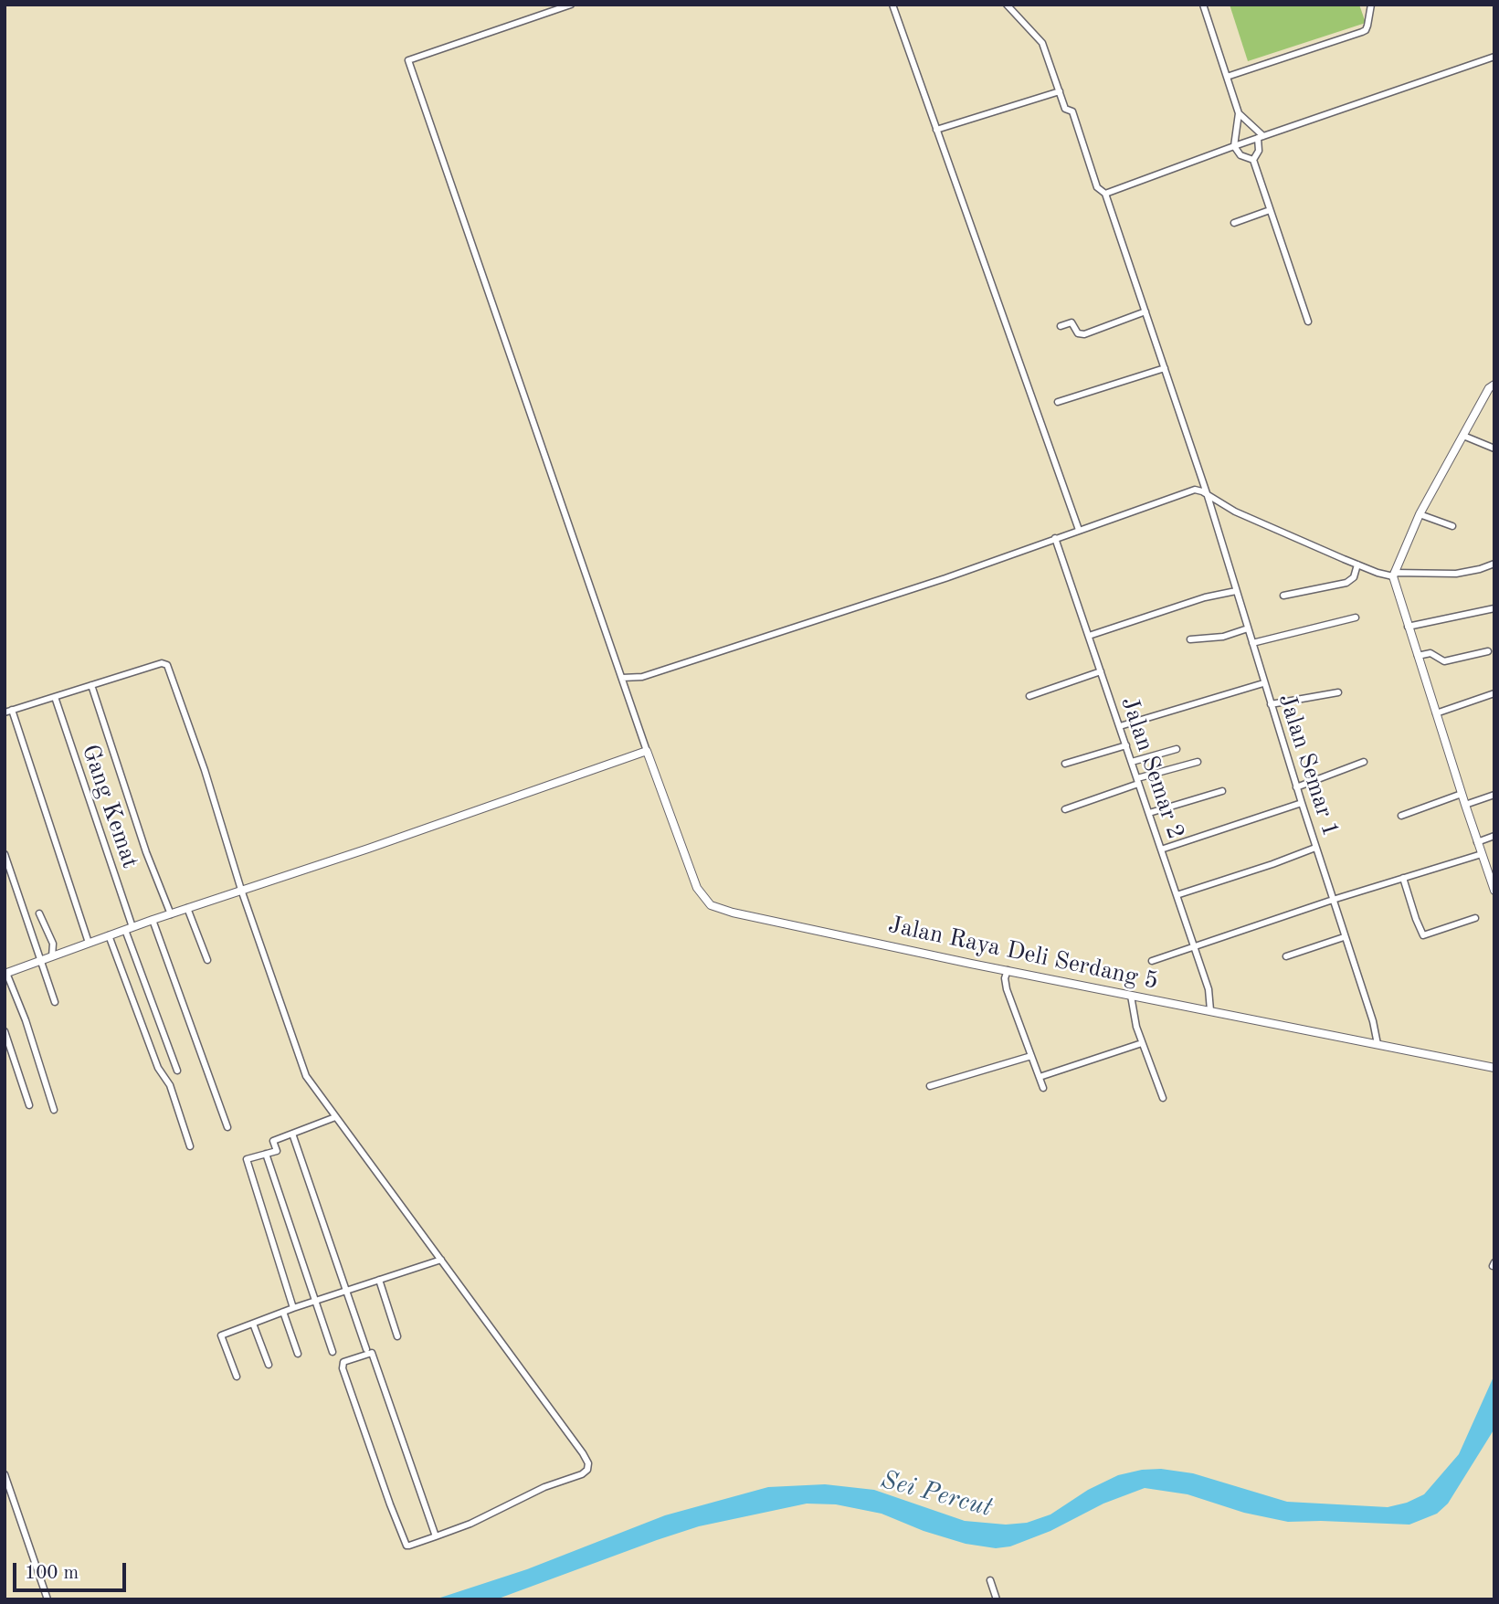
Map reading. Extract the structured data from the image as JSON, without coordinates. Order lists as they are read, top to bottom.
{
  "streets": {
    "street": [
      "Jalan Semar 1",
      "Jalan Semar 2",
      "Gang Kemat",
      "Jalan Raya Deli Serdang 5"
    ]
  },
  "crossings": [
    ["Jalan Semar 1", "Jalan Raya Deli Serdang 5"],
    ["Jalan Semar 2", "Jalan Raya Deli Serdang 5"]
  ],
  "water": ["Sei Percut"],
  "scale_bar": "100 m"
}
